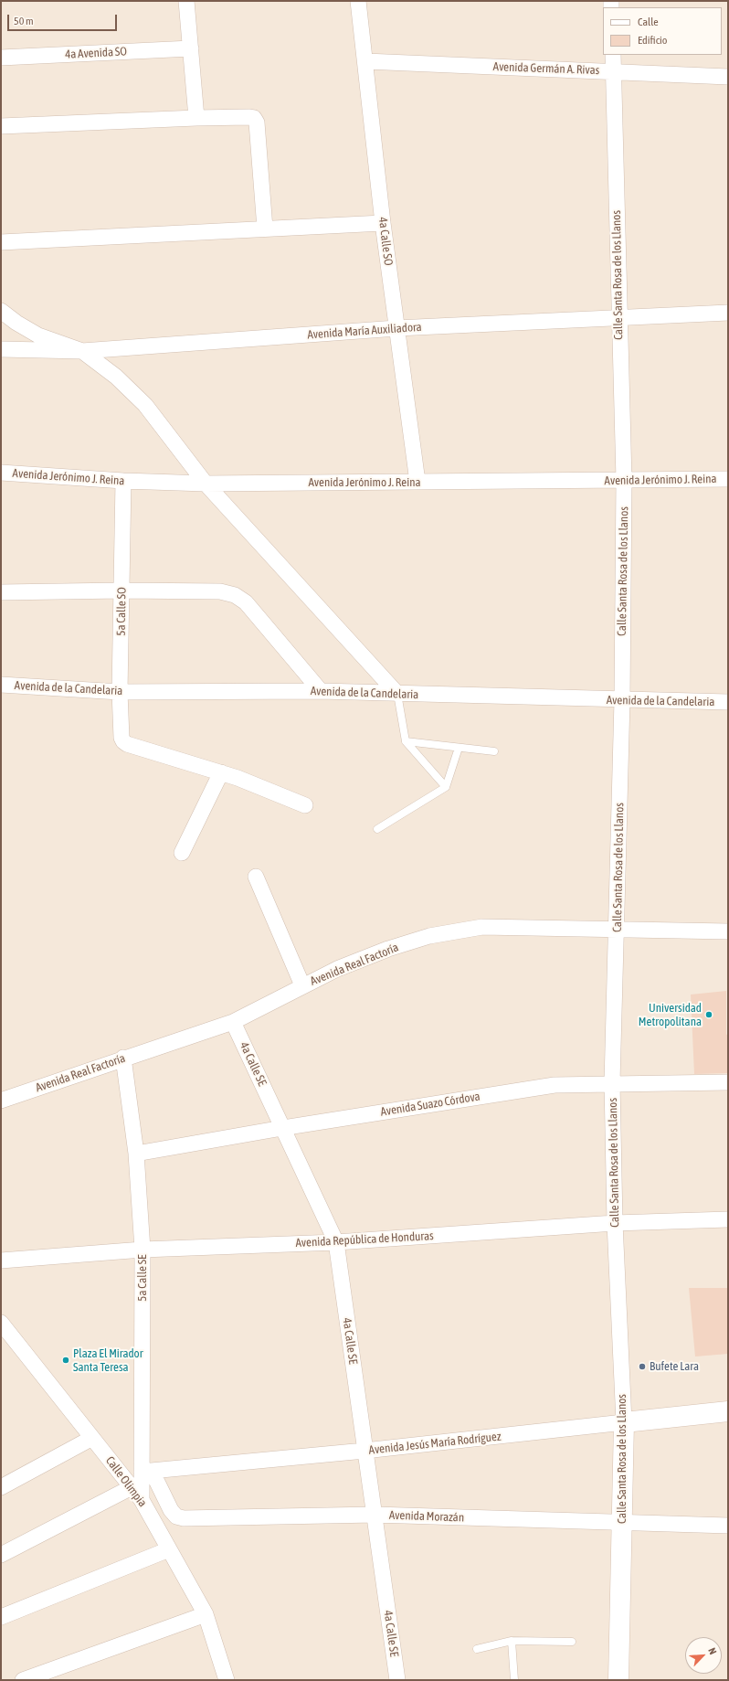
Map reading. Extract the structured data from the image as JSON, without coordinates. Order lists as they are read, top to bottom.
{
  "streets": {
    "street": [
      "4a Avenida SO",
      "Avenida Germán A. Rivas",
      "4a Calle SO",
      "Calle Santa Rosa de los Llanos",
      "Avenida María Auxiliadora",
      "Avenida Jerónimo J. Reina",
      "5a Calle SO",
      "Avenida de la Candelaria",
      "Avenida Real Factoría",
      "4a Calle SE",
      "Avenida Suazo Córdova",
      "Avenida República de Honduras",
      "5a Calle SE",
      "Avenida Jesús María Rodríguez",
      "Calle Olimpia",
      "Avenida Morazán"
    ]
  },
  "crossings": [
    ["Avenida Germán A. Rivas", "4a Calle SO"],
    ["Avenida Germán A. Rivas", "Calle Santa Rosa de los Llanos"],
    ["4a Calle SO", "Avenida María Auxiliadora"],
    ["4a Calle SO", "Avenida Jerónimo J. Reina"],
    ["Calle Santa Rosa de los Llanos", "Avenida María Auxiliadora"],
    ["Calle Santa Rosa de los Llanos", "Avenida Jerónimo J. Reina"],
    ["Calle Santa Rosa de los Llanos", "Avenida de la Candelaria"],
    ["Calle Santa Rosa de los Llanos", "Avenida Real Factoría"],
    ["Calle Santa Rosa de los Llanos", "Avenida Suazo Córdova"],
    ["Calle Santa Rosa de los Llanos", "Avenida República de Honduras"],
    ["Calle Santa Rosa de los Llanos", "Avenida Jesús María Rodríguez"],
    ["Calle Santa Rosa de los Llanos", "Avenida Morazán"],
    ["Avenida Jerónimo J. Reina", "5a Calle SO"],
    ["5a Calle SO", "Avenida de la Candelaria"],
    ["Avenida Real Factoría", "4a Calle SE"],
    ["Avenida Real Factoría", "5a Calle SE"],
    ["4a Calle SE", "Avenida Suazo Córdova"],
    ["4a Calle SE", "Avenida República de Honduras"],
    ["4a Calle SE", "Avenida Jesús María Rodríguez"],
    ["4a Calle SE", "Avenida Morazán"],
    ["Avenida Suazo Córdova", "5a Calle SE"],
    ["Avenida República de Honduras", "5a Calle SE"],
    ["5a Calle SE", "Avenida Jesús María Rodríguez"],
    ["5a Calle SE", "Calle Olimpia"],
    ["5a Calle SE", "Avenida Morazán"],
    ["Avenida Jesús María Rodríguez", "Avenida Morazán"]
  ],
  "places": ["Universidad Metropolitana", "Plaza El Mirador Santa Teresa", "Bufete Lara"],
  "legend": ["Calle", "Edificio"],
  "scale_bar": "50 m",
  "north": "top right"
}
